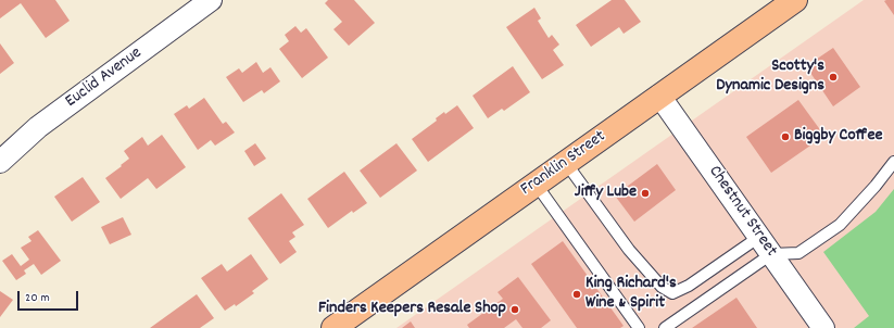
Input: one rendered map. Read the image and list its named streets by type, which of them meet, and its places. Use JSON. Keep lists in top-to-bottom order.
{
  "streets": {
    "main road": ["Franklin Street"],
    "street": ["Euclid Avenue", "Chestnut Street"]
  },
  "crossings": [
    ["Franklin Street", "Chestnut Street"]
  ],
  "places": [
    "Scotty's Dynamic Designs",
    "Biggby Coffee",
    "Jiffy Lube",
    "King Richard's Wine & Spirit",
    "Finders Keepers Resale Shop"
  ],
  "scale_bar": "20 m"
}
